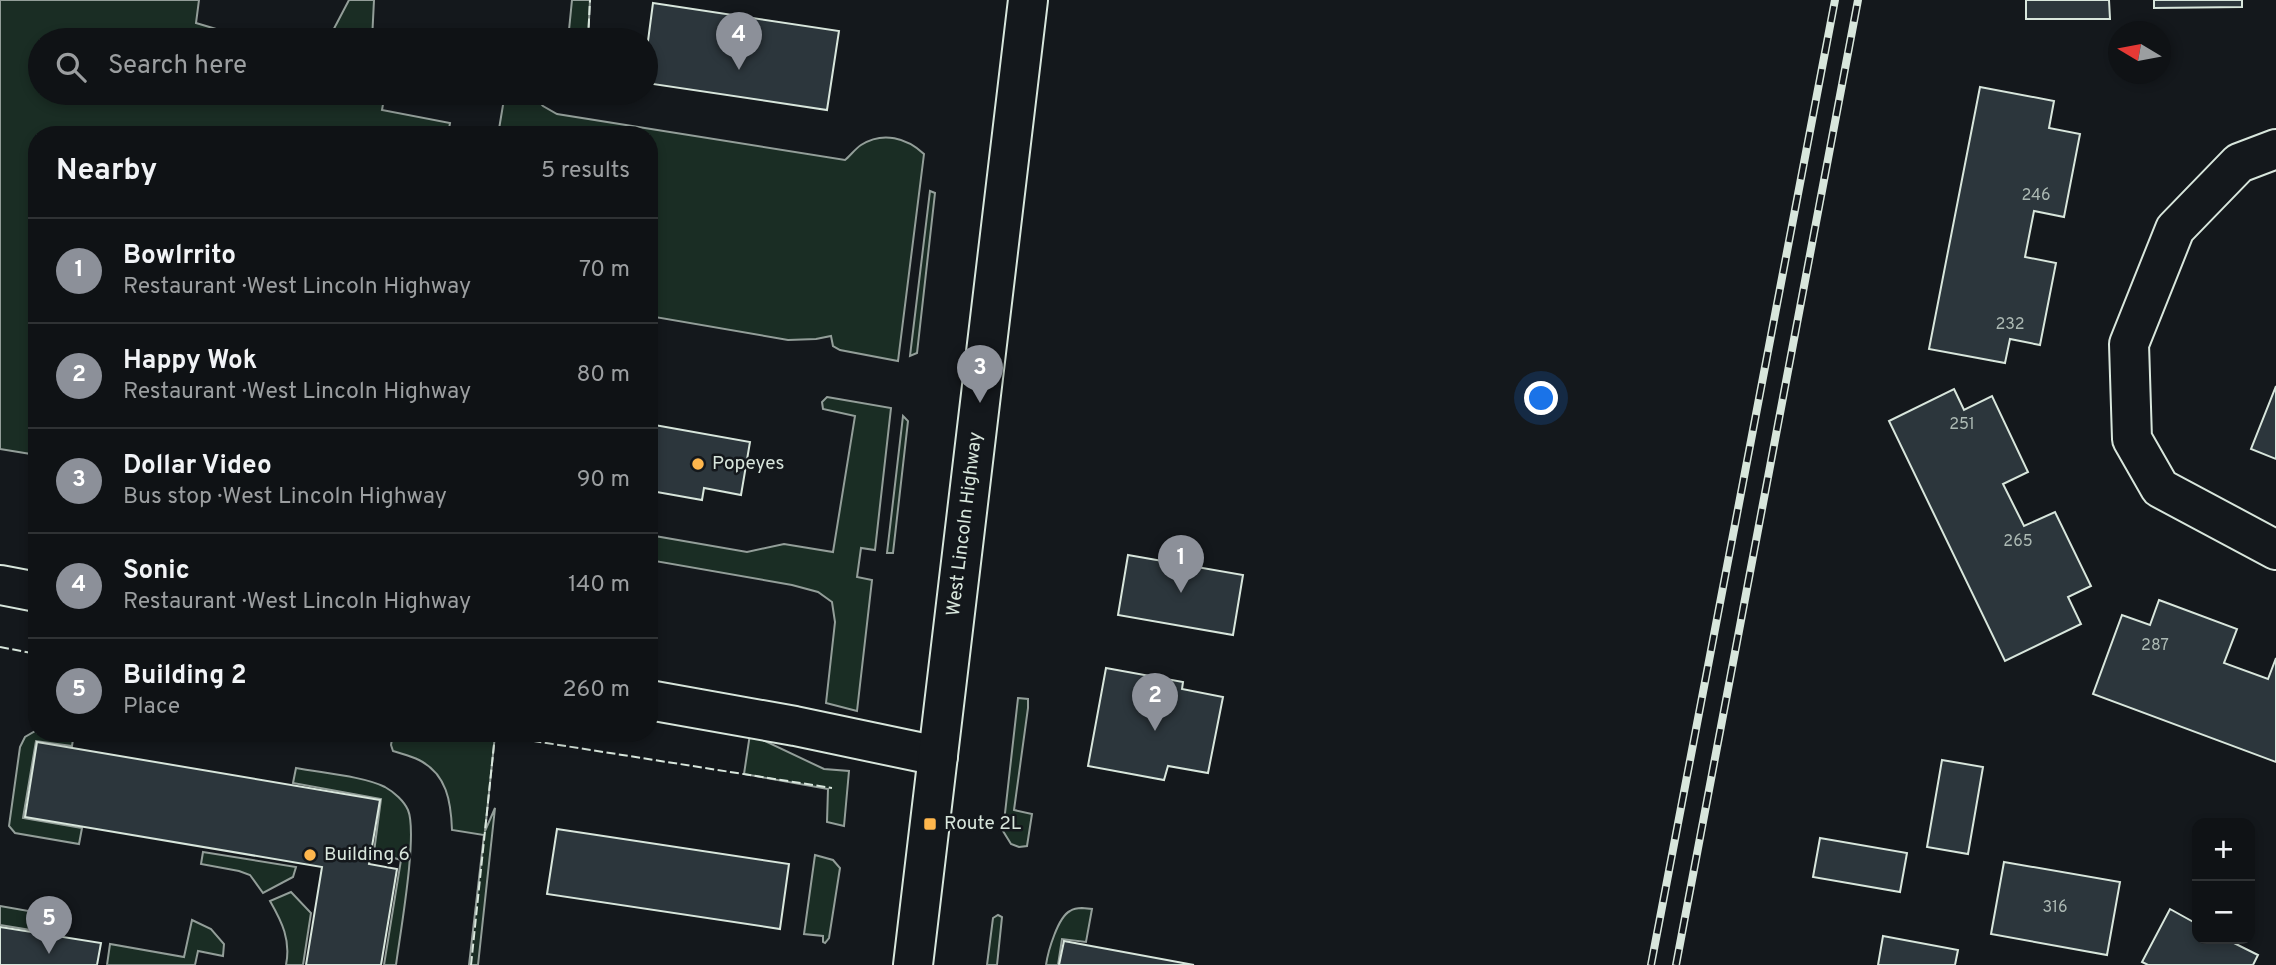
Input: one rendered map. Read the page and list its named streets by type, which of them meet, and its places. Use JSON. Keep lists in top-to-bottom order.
{
  "streets": {
    "main road": ["West Lincoln Highway"]
  },
  "places": {
    "other": ["Popeyes", "Building 6"],
    "transit": ["Route 2L"]
  },
  "house_numbers": [
    "246",
    "232",
    "251",
    "265",
    "287",
    "316"
  ],
  "north": "left",
  "page": {
    "pins": [
      "4",
      "3",
      "1",
      "2",
      "5"
    ],
    "search": "Search here",
    "heading": ["Nearby", "5 results"],
    "list": [
      {
        "mark": "1",
        "name": "Bowlrrito",
        "note": "Restaurant · West Lincoln Highway",
        "value": "70 m"
      },
      {
        "mark": "2",
        "name": "Happy Wok",
        "note": "Restaurant · West Lincoln Highway",
        "value": "80 m"
      },
      {
        "mark": "3",
        "name": "Dollar Video",
        "note": "Bus stop · West Lincoln Highway",
        "value": "90 m"
      },
      {
        "mark": "4",
        "name": "Sonic",
        "note": "Restaurant · West Lincoln Highway",
        "value": "140 m"
      },
      {
        "mark": "5",
        "name": "Building 2",
        "note": "Place",
        "value": "260 m"
      }
    ],
    "map_buttons": ["+", "−"]
  }
}
